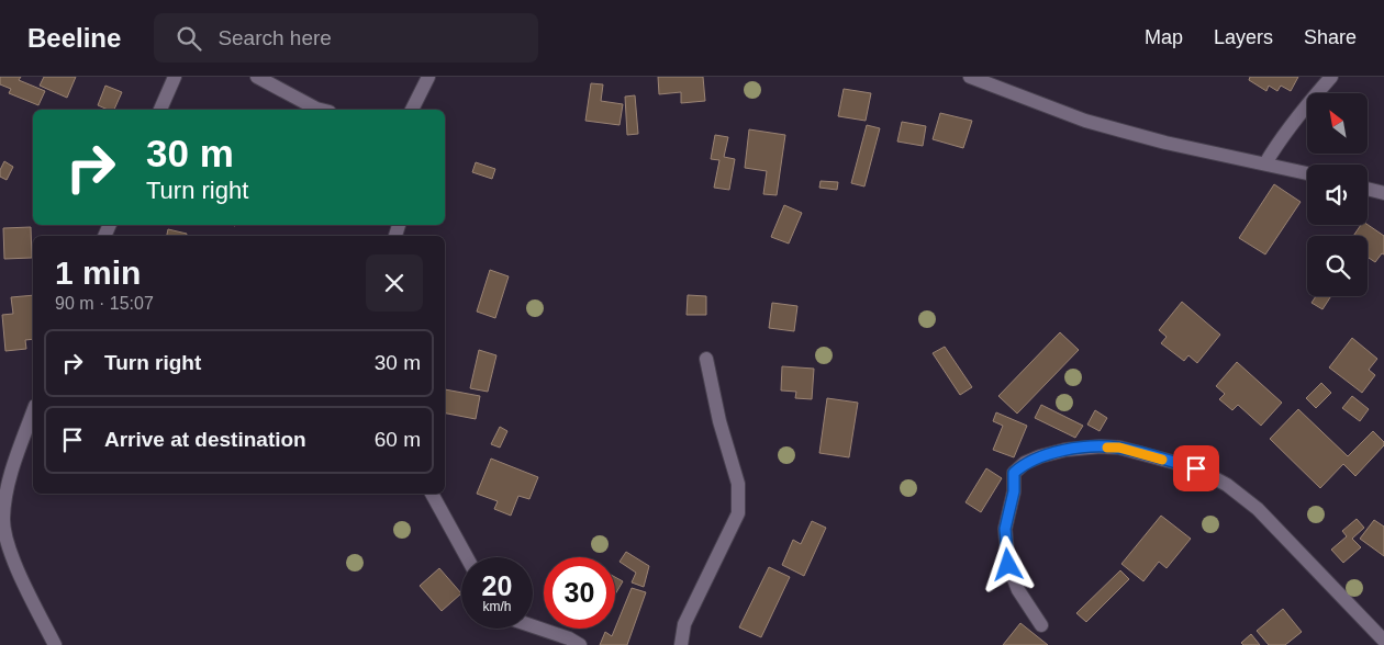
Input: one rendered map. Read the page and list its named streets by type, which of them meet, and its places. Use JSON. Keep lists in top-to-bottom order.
{
  "north": "top left",
  "page": {
    "header": "Beeline",
    "search": "Search here",
    "nav": ["Map", "Layers", "Share"],
    "turn": ["30 m", "Turn right"],
    "heading": ["1 min", "90 m · 15:07"],
    "list": [
      {
        "name": "Turn right",
        "value": "30 m"
      },
      {
        "name": "Arrive at destination",
        "value": "60 m"
      }
    ],
    "speed": "20 km/h",
    "limit": "30"
  }
}
